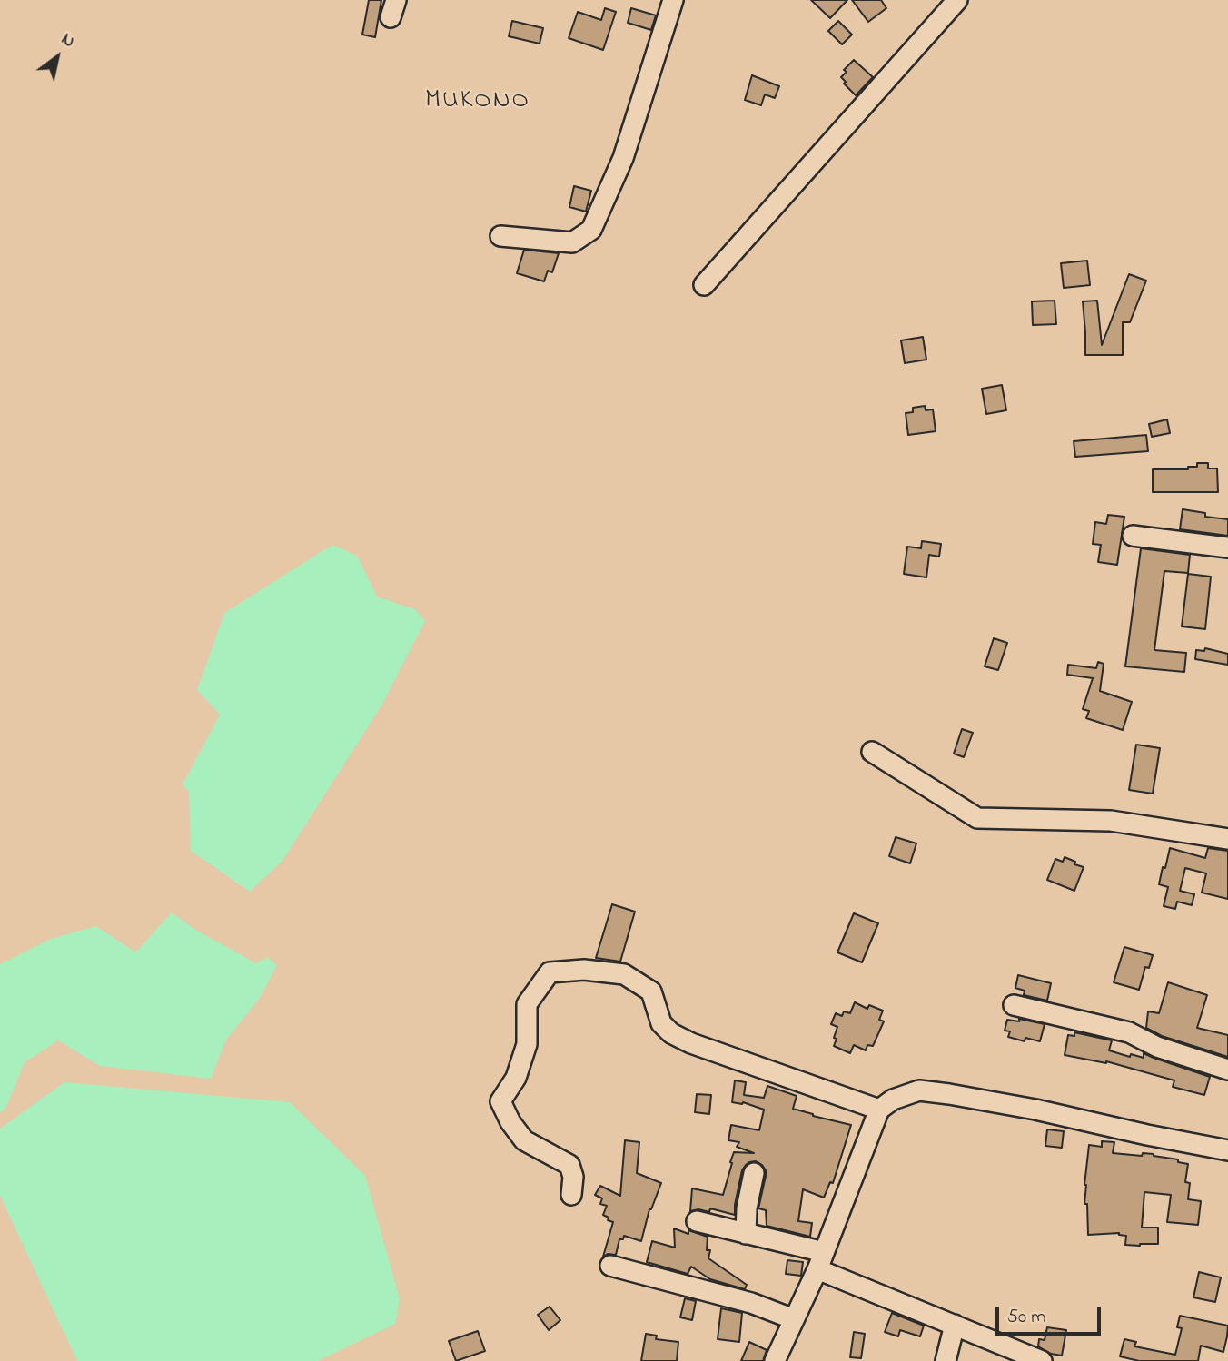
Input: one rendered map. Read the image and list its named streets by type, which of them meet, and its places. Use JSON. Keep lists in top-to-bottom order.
{
  "districts": ["MUKONO"],
  "scale_bar": "50 m",
  "north": "top right"
}
